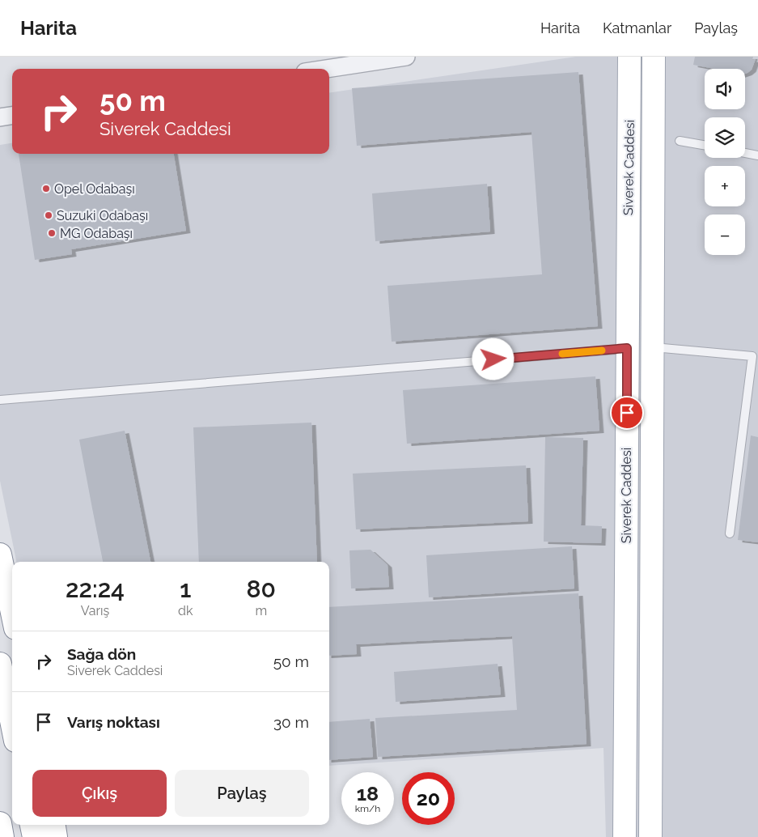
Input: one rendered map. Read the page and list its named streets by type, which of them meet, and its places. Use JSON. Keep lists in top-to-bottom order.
{
  "streets": {
    "main road": ["Siverek Caddesi"]
  },
  "places": ["Opel Odabaşı", "Suzuki Odabaşı", "MG Odabaşı"],
  "page": {
    "header": "Harita",
    "nav": ["Harita", "Katmanlar", "Paylaş"],
    "map_buttons": ["+", "−"],
    "turn": ["50 m", "Siverek Caddesi"],
    "eta": [
      "22:24",
      "Varış",
      "1",
      "dk",
      "80",
      "m"
    ],
    "list": [
      {
        "name": "Sağa dön",
        "note": "Siverek Caddesi",
        "value": "50 m"
      },
      {
        "name": "Varış noktası",
        "value": "30 m"
      }
    ],
    "buttons": ["Çıkış", "Paylaş"],
    "speed": "18 km/h",
    "limit": "20"
  }
}
